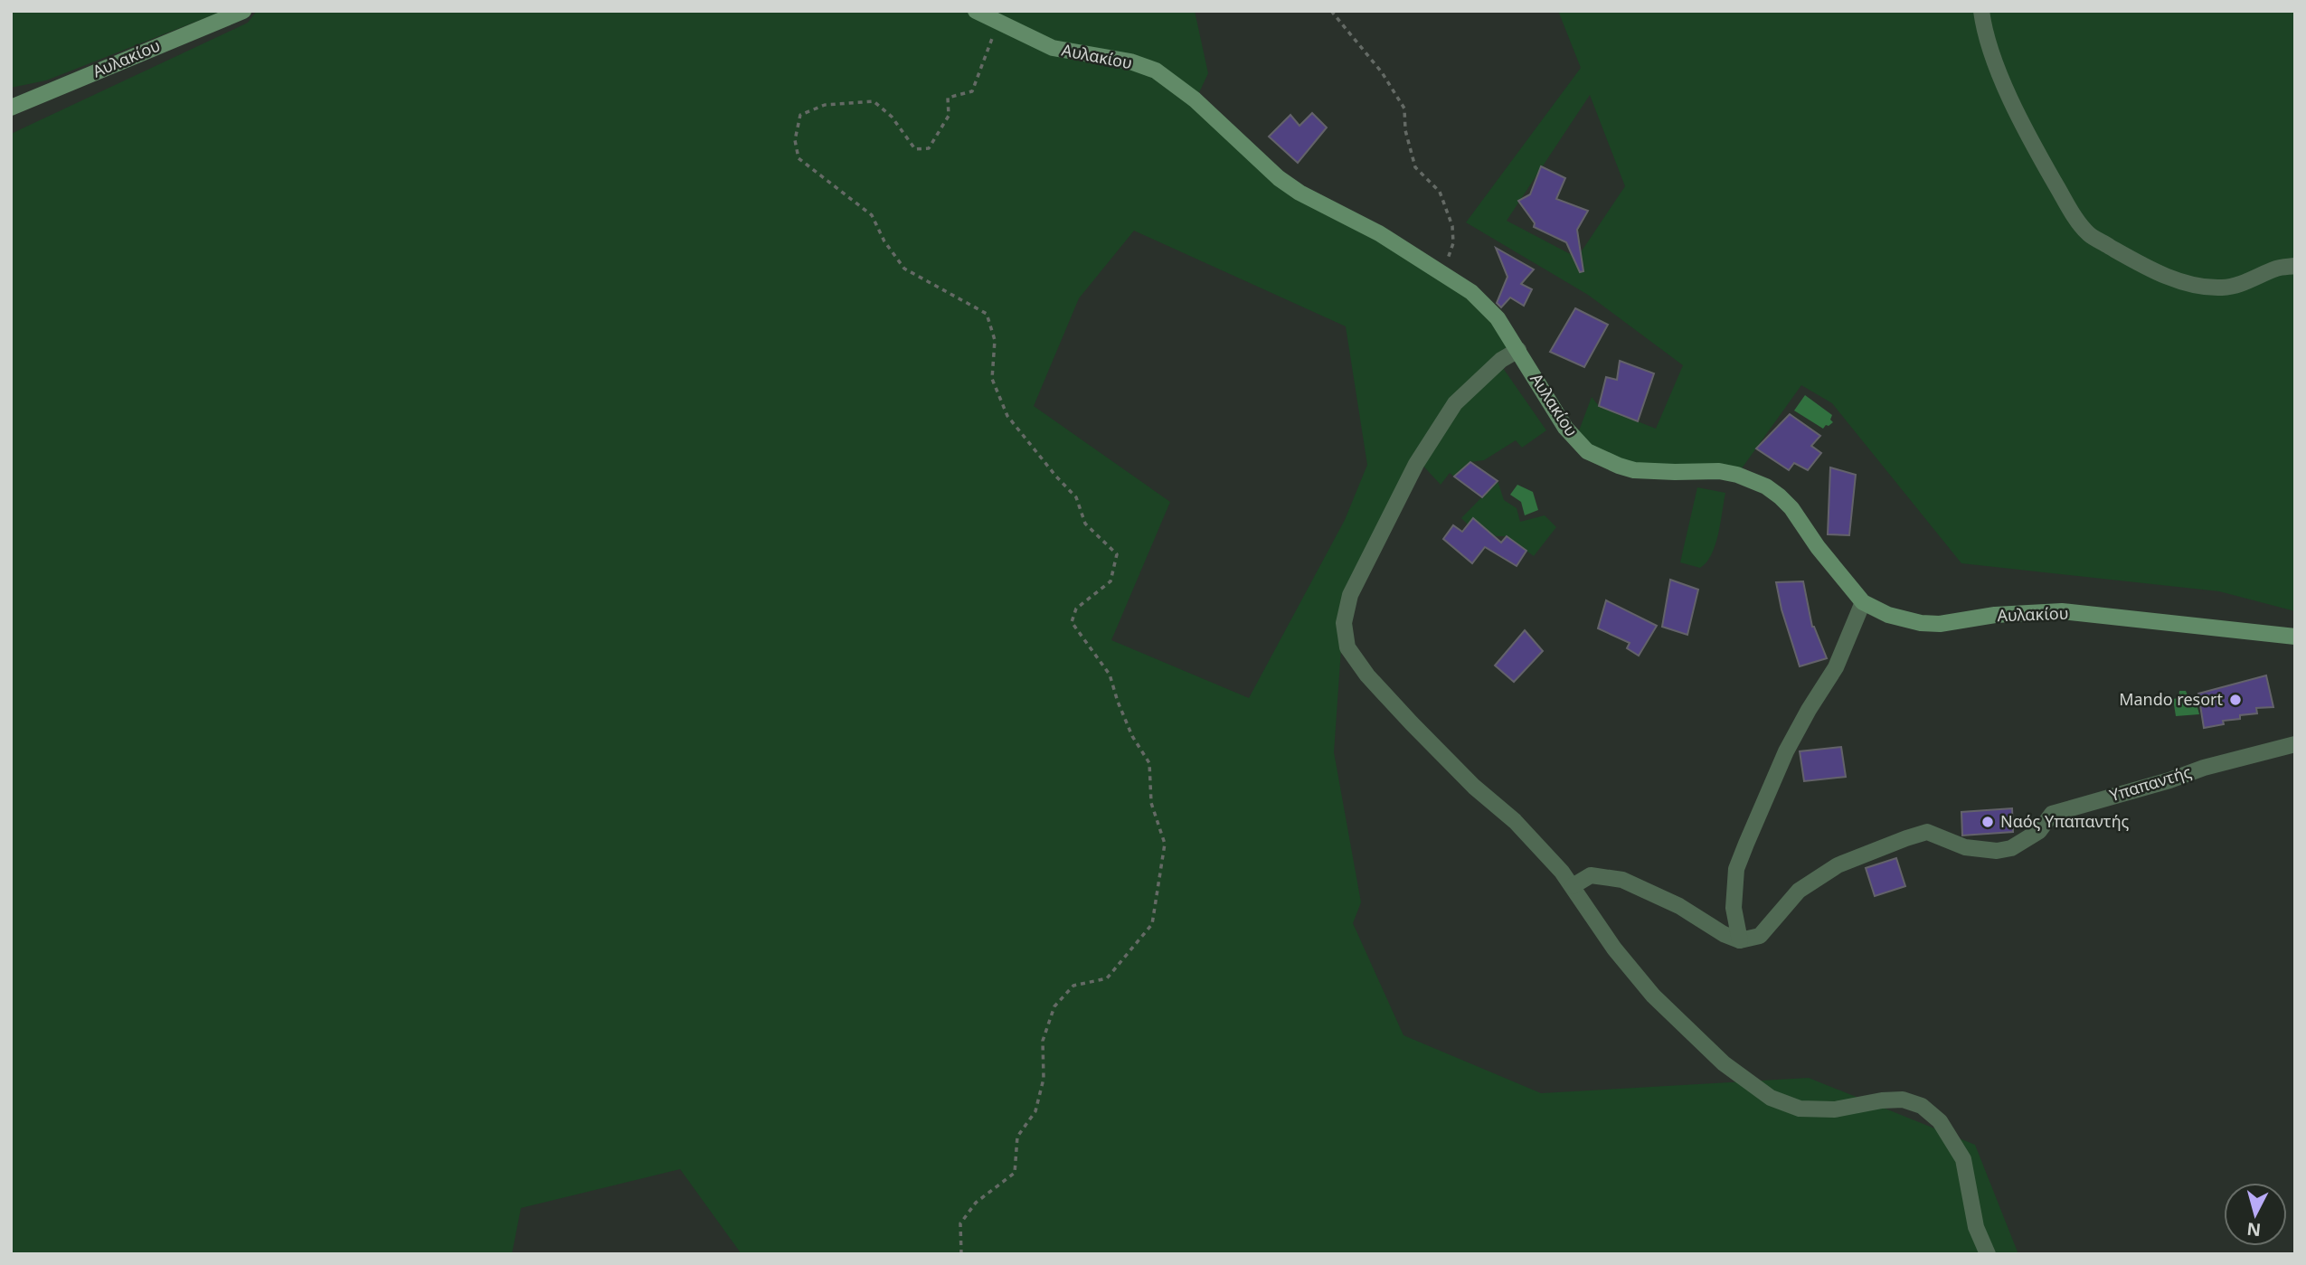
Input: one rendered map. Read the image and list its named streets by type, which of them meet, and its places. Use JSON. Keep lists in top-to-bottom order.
{
  "streets": {
    "street": ["Αυλακίου", "Υπαπαντής"]
  },
  "places": ["Mando resort", "Ναός Υπαπαντής"],
  "north": "bottom"
}
